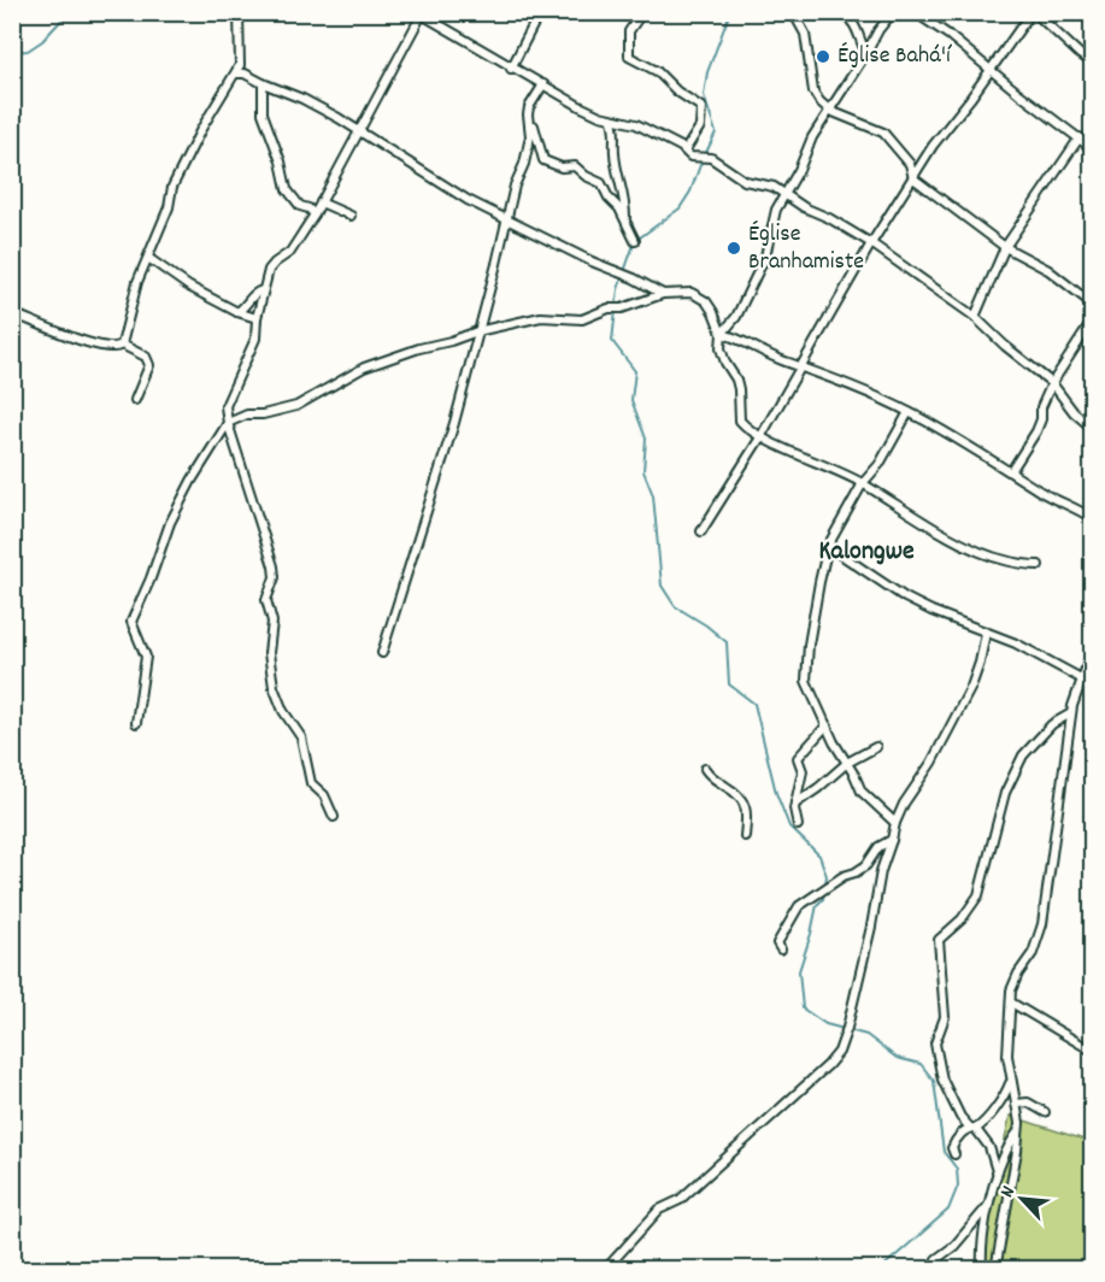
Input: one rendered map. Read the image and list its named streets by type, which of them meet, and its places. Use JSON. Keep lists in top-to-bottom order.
{
  "districts": ["Kalongwe"],
  "places": ["Église Bahá'í", "Église Branhamiste"],
  "north": "top left"
}
